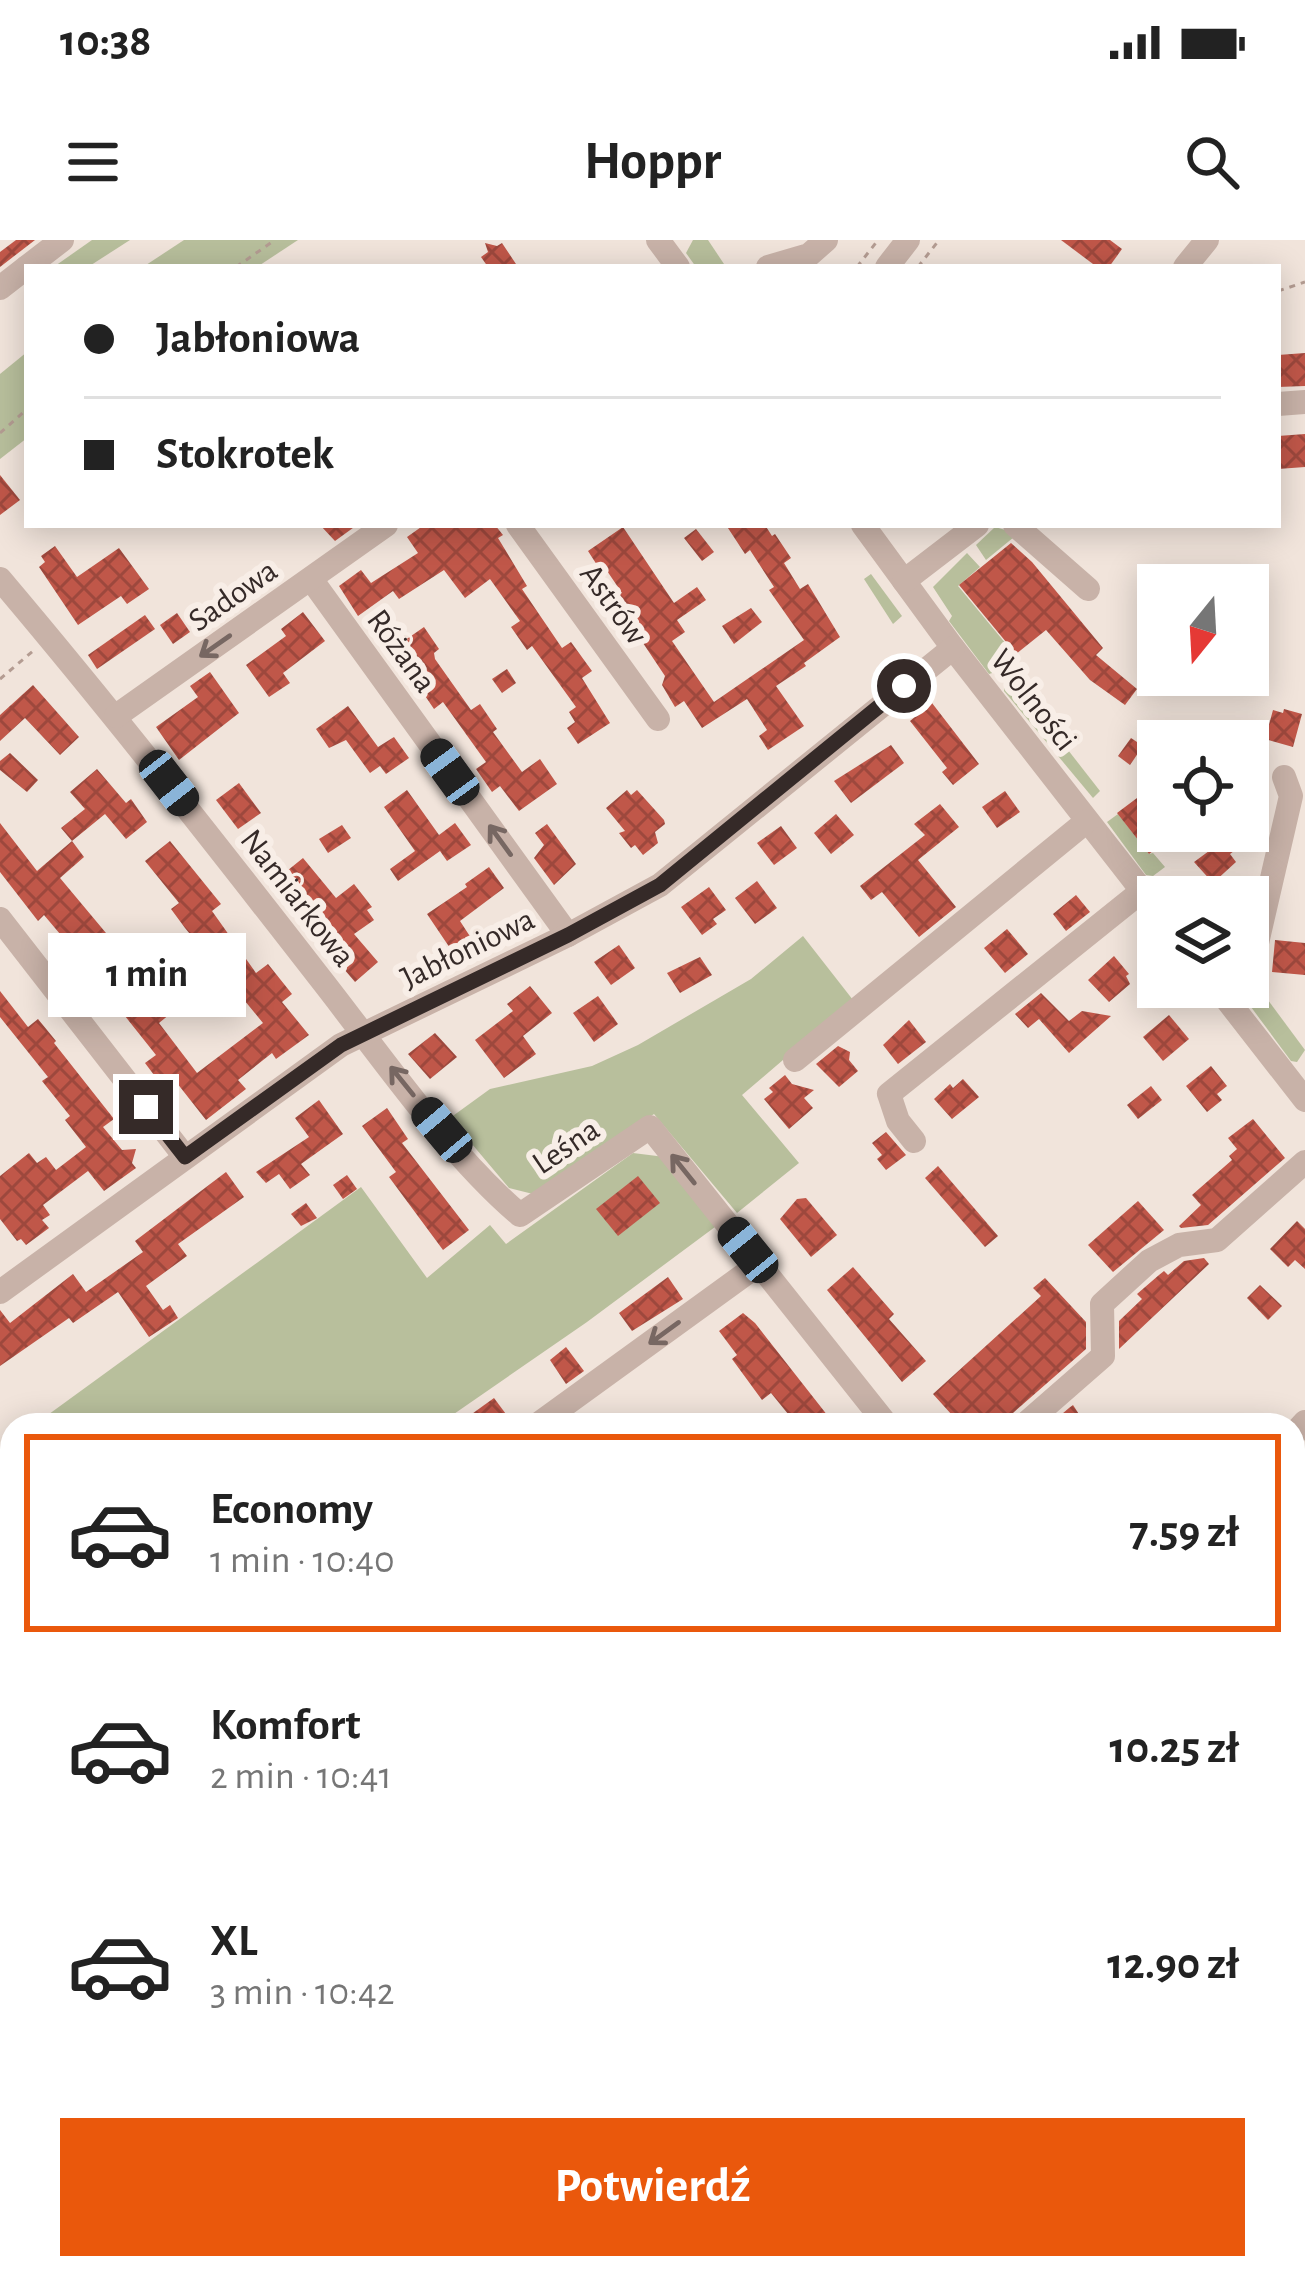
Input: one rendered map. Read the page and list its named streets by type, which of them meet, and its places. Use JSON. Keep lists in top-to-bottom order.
{
  "streets": {
    "street": [
      "Sadowa",
      "Astrów",
      "Różana",
      "Wolności",
      "Namiarkowa",
      "Jabłoniowa",
      "Leśna"
    ]
  },
  "crossings": [
    ["Sadowa", "Różana"],
    ["Sadowa", "Namiarkowa"],
    ["Różana", "Jabłoniowa"],
    ["Wolności", "Jabłoniowa"],
    ["Namiarkowa", "Jabłoniowa"],
    ["Namiarkowa", "Leśna"],
    ["Jabłoniowa", "Leśna"]
  ],
  "one_way": ["Sadowa", "Różana"],
  "north": "bottom",
  "page": {
    "status": "10:38",
    "header": "Hoppr",
    "banner": ["Jabłoniowa", "Stokrotek"],
    "bubble": "1 min",
    "list": [
      {
        "name": "Economy",
        "note": "1 min · 10:40",
        "value": "7.59 zł"
      },
      {
        "name": "Komfort",
        "note": "2 min · 10:41",
        "value": "10.25 zł"
      },
      {
        "name": "XL",
        "note": "3 min · 10:42",
        "value": "12.90 zł"
      }
    ],
    "buttons": "Potwierdź"
  }
}
